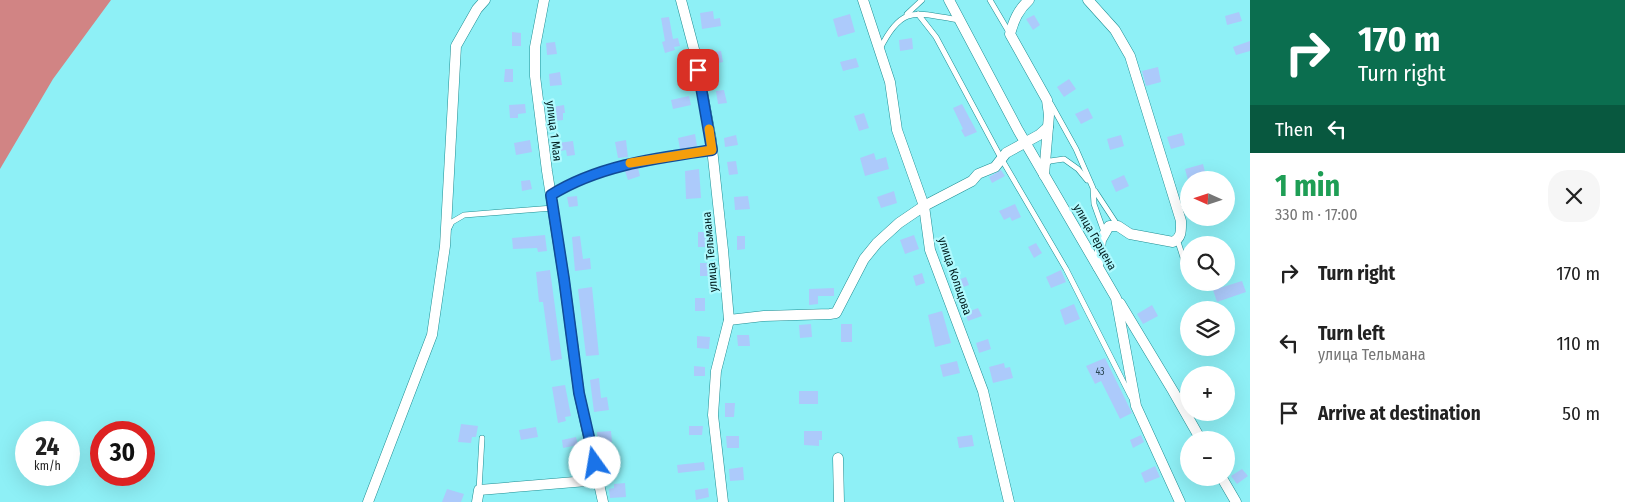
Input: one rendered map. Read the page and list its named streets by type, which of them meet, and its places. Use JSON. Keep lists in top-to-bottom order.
{
  "streets": {
    "street": [
      "улица 1 Мая",
      "улица Герцена",
      "улица Тельмана",
      "улица Кольцова"
    ]
  },
  "house_numbers": ["43"],
  "north": "left",
  "page": {
    "turn": ["170 m", "Turn right"],
    "then": "Then",
    "heading": ["1 min", "330 m · 17:00"],
    "map_buttons": ["+", "−"],
    "list": [
      {
        "name": "Turn right",
        "value": "170 m"
      },
      {
        "name": "Turn left",
        "note": "улица Тельмана",
        "value": "110 m"
      },
      {
        "name": "Arrive at destination",
        "value": "50 m"
      }
    ],
    "speed": "24 km/h",
    "limit": "30"
  }
}
